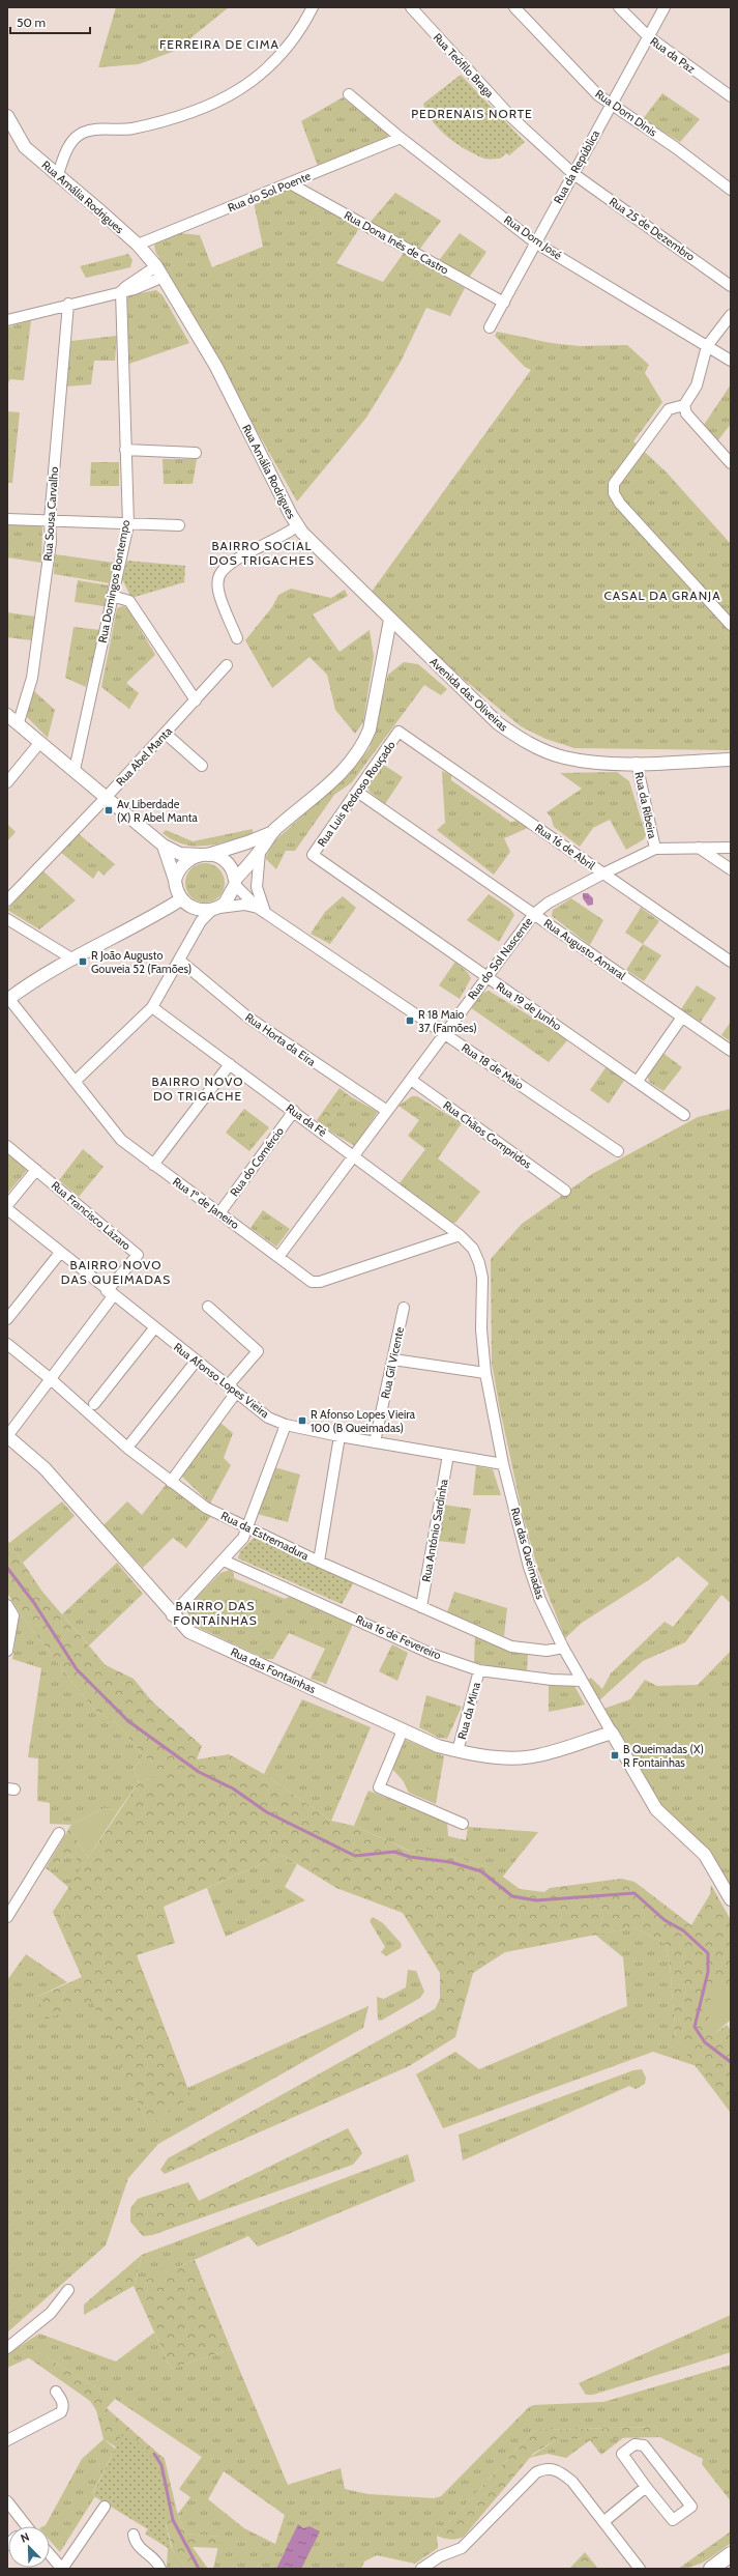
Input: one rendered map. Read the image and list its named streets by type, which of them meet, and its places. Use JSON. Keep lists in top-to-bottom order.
{
  "streets": {
    "street": [
      "Rua da Paz",
      "Rua Teófilo Braga",
      "Rua Dom Dinis",
      "Rua da República",
      "Rua do Sol Poente",
      "Rua Amália Rodrigues",
      "Rua 25 de Dezembro",
      "Rua Dom José",
      "Rua Dona Inês de Castro",
      "Rua Sousa Carvalho",
      "Rua Domingos Bontempo",
      "Avenida das Oliveiras",
      "Rua Abel Manta",
      "Rua Luis Pedroso Rouçado",
      "Rua da Ribeira",
      "Rua 16 de Abril",
      "Rua Augusto Amaral",
      "Rua do Sol Nascente",
      "Rua 19 de Junho",
      "Rua Horta da Eira",
      "Rua 18 de Maio",
      "Rua da Fé",
      "Rua Chãos Compridos",
      "Rua do Comércio",
      "Rua 1º de Janeiro",
      "Rua Francisco Lázaro",
      "Rua Gil Vicente",
      "Rua Afonso Lopes Vieira",
      "Rua António Sardinha",
      "Rua da Estremadura",
      "Rua das Queimadas",
      "Rua 16 de Fevereiro",
      "Rua das Fontaínhas",
      "Rua da Mina"
    ]
  },
  "crossings": [
    ["Rua da Paz", "Rua da República"],
    ["Rua Teófilo Braga", "Rua da República"],
    ["Rua Teófilo Braga", "Rua 25 de Dezembro"],
    ["Rua Dom Dinis", "Rua da República"],
    ["Rua da República", "Rua 25 de Dezembro"],
    ["Rua da República", "Rua Dom José"],
    ["Rua da República", "Rua Dona Inês de Castro"],
    ["Rua do Sol Poente", "Rua Amália Rodrigues"],
    ["Rua do Sol Poente", "Rua Dom José"],
    ["Rua do Sol Poente", "Rua Dona Inês de Castro"],
    ["Rua Amália Rodrigues", "Avenida das Oliveiras"],
    ["Avenida das Oliveiras", "Rua da Ribeira"],
    ["Rua Luis Pedroso Rouçado", "Rua 16 de Abril"],
    ["Rua Luis Pedroso Rouçado", "Rua Augusto Amaral"],
    ["Rua Luis Pedroso Rouçado", "Rua 19 de Junho"],
    ["Rua da Ribeira", "Rua do Sol Nascente"],
    ["Rua 16 de Abril", "Rua do Sol Nascente"],
    ["Rua Augusto Amaral", "Rua do Sol Nascente"],
    ["Rua do Sol Nascente", "Rua 19 de Junho"],
    ["Rua do Sol Nascente", "Rua Horta da Eira"],
    ["Rua do Sol Nascente", "Rua 18 de Maio"],
    ["Rua do Sol Nascente", "Rua da Fé"],
    ["Rua do Sol Nascente", "Rua Chãos Compridos"],
    ["Rua do Sol Nascente", "Rua 1º de Janeiro"],
    ["Rua da Fé", "Rua do Comércio"],
    ["Rua da Fé", "Rua 1º de Janeiro"],
    ["Rua da Fé", "Rua das Queimadas"],
    ["Rua do Comércio", "Rua 1º de Janeiro"],
    ["Rua 1º de Janeiro", "Rua das Queimadas"],
    ["Rua Francisco Lázaro", "Rua Afonso Lopes Vieira"],
    ["Rua Francisco Lázaro", "Rua da Estremadura"],
    ["Rua Francisco Lázaro", "Rua das Fontaínhas"],
    ["Rua Gil Vicente", "Rua Afonso Lopes Vieira"],
    ["Rua Afonso Lopes Vieira", "Rua António Sardinha"],
    ["Rua Afonso Lopes Vieira", "Rua das Queimadas"],
    ["Rua António Sardinha", "Rua da Estremadura"],
    ["Rua da Estremadura", "Rua das Queimadas"],
    ["Rua das Queimadas", "Rua 16 de Fevereiro"],
    ["Rua das Queimadas", "Rua das Fontaínhas"],
    ["Rua 16 de Fevereiro", "Rua da Mina"],
    ["Rua das Fontaínhas", "Rua da Mina"]
  ],
  "districts": [
    "FERREIRA DE CIMA",
    "PEDRENAIS NORTE",
    "BAIRRO SOCIAL DOS TRIGACHES",
    "CASAL DA GRANJA",
    "BAIRRO NOVO DO TRIGACHE",
    "BAIRRO NOVO DAS QUEIMADAS",
    "BAIRRO DAS FONTAÍNHAS"
  ],
  "places": {
    "transit": [
      "Av Liberdade (X) R Abel Manta",
      "R João Augusto Gouveia 52 (Famões)",
      "R 18 Maio 37 (Famões)",
      "R Afonso Lopes Vieira 100 (B Queimadas)",
      "B Queimadas (X) R Fontainhas"
    ]
  },
  "scale_bar": "50 m",
  "north": "top left"
}
